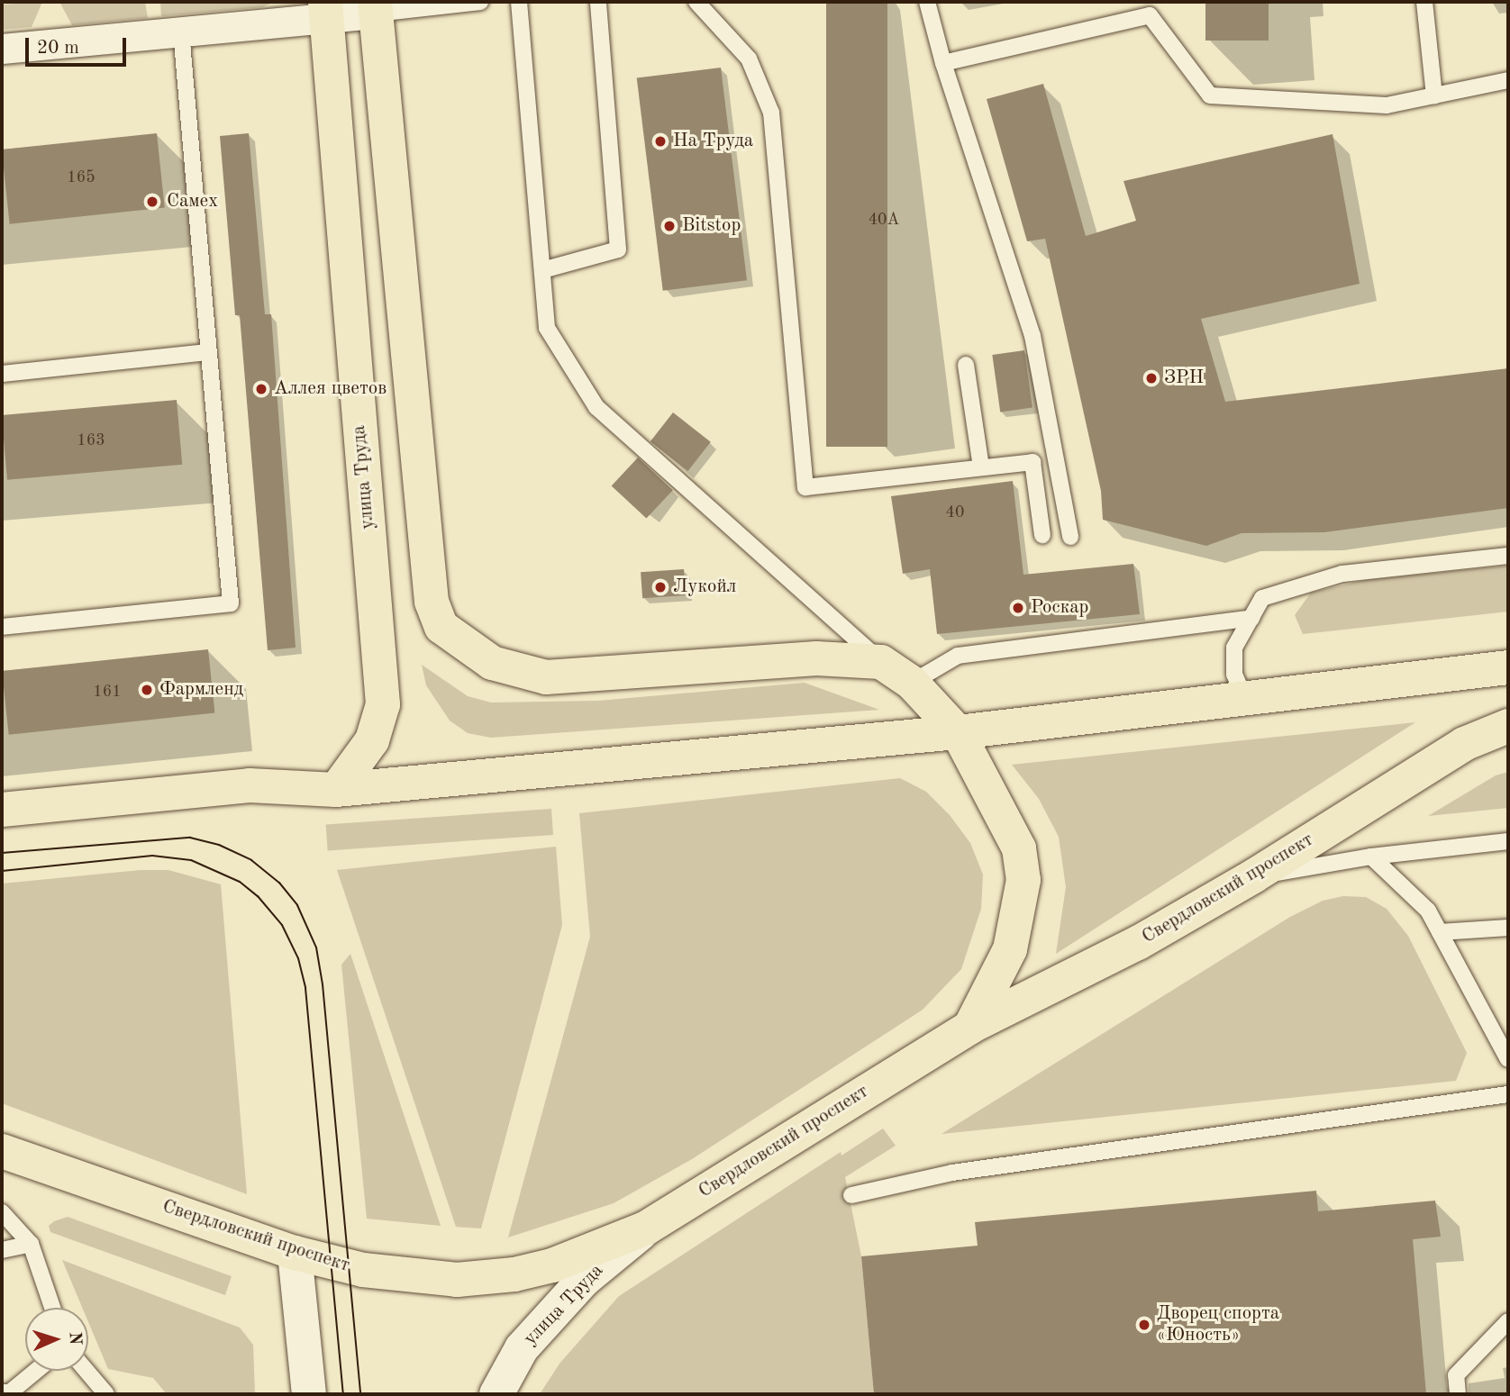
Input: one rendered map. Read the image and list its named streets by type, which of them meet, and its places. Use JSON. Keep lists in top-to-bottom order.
{
  "streets": {
    "main road": ["улица Труда", "Свердловский проспект"]
  },
  "crossings": [
    ["улица Труда", "Свердловский проспект"]
  ],
  "places": [
    "На Труда",
    "Самех",
    "Bitstop",
    "ЗРН",
    "Аллея цветов",
    "Лукойл",
    "Роскар",
    "Фармленд",
    "Дворец спорта «Юность»"
  ],
  "house_numbers": [
    "165",
    "40А",
    "163",
    "40",
    "161"
  ],
  "scale_bar": "20 m",
  "north": "right"
}
